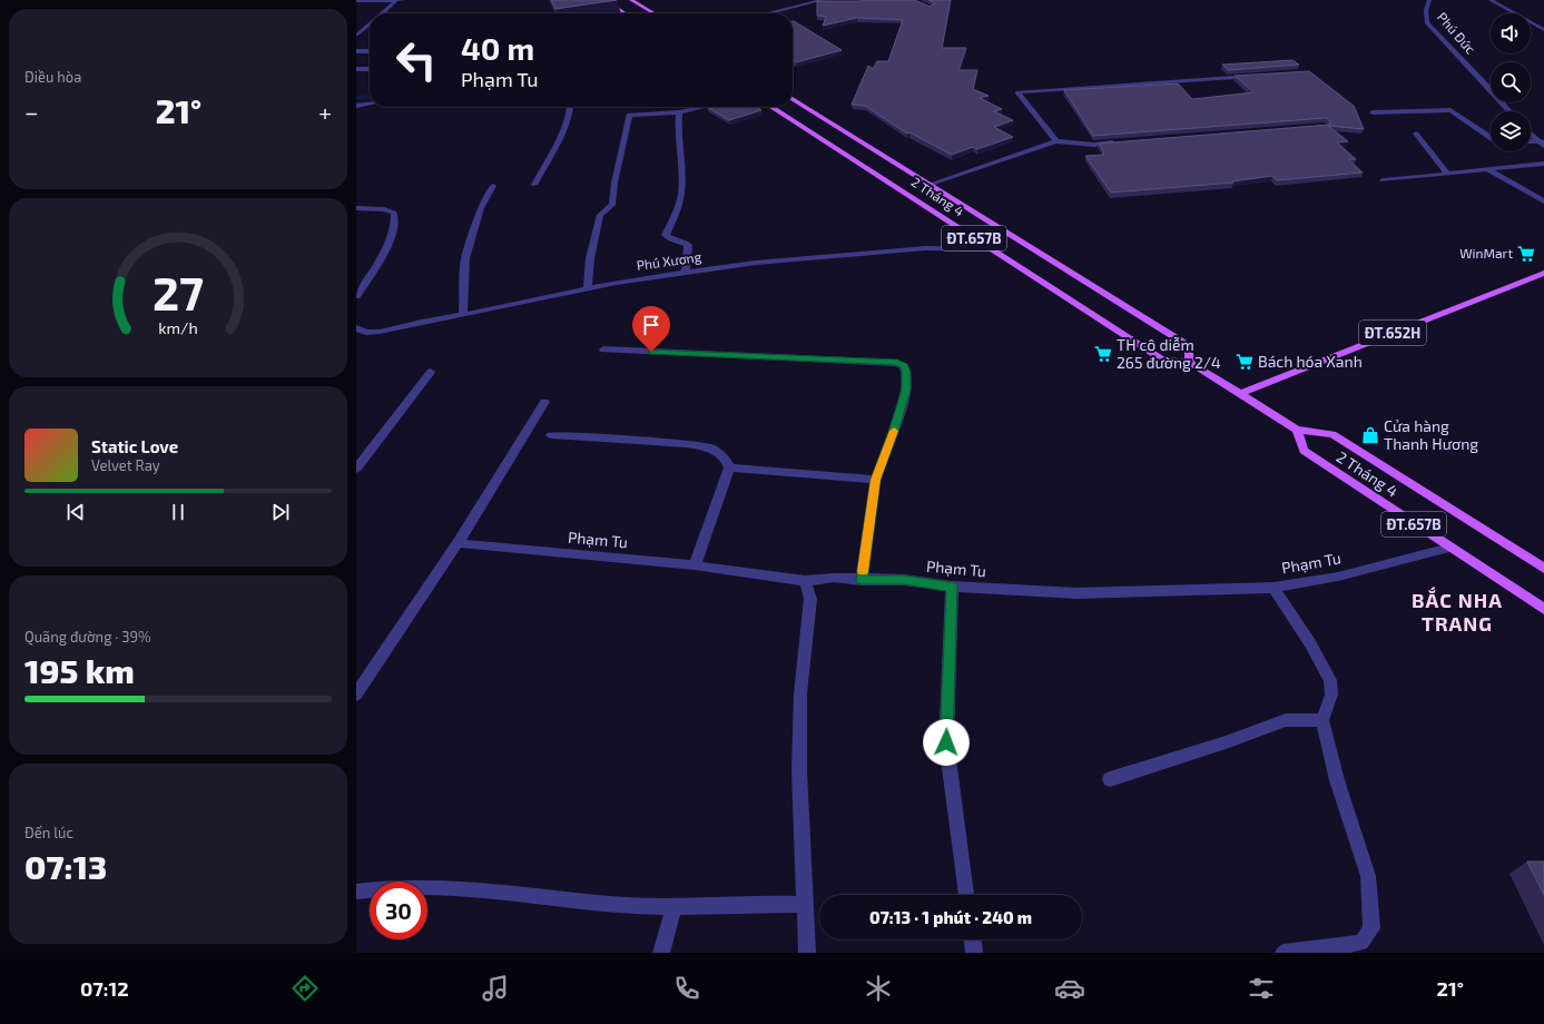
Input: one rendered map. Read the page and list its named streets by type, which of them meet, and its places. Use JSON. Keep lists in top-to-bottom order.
{
  "streets": {
    "main road": ["2 Tháng 4", "ĐT.657B", "ĐT.652H"],
    "street": ["Phú Đức", "Phú Xương", "Phạm Tu"]
  },
  "crossings": [
    ["2 Tháng 4", "Phú Xương"],
    ["2 Tháng 4", "ĐT.652H"],
    ["2 Tháng 4", "Phạm Tu"]
  ],
  "districts": ["BẮC NHA TRANG"],
  "places": {
    "supermarket": ["WinMart", "TH cô diễm 265 đường 2/4", "Bách hóa Xanh"],
    "shop": ["Cửa hàng Thanh Hương"]
  },
  "page": {
    "tile": [
      "Điều hòa",
      ["Quãng đường · 39%", "195 km"],
      ["Đến lúc", "07:13"]
    ],
    "turn": ["40 m", "Phạm Tu"],
    "heat": ["−", "21°", "+"],
    "song": ["Static Love", "Velvet Ray"],
    "limit": "30",
    "trip": "07:13 · 1 phút · 240 m",
    "tabs": ["07:12", "21°"],
    "gauge": ["27", "km/h"]
  }
}
